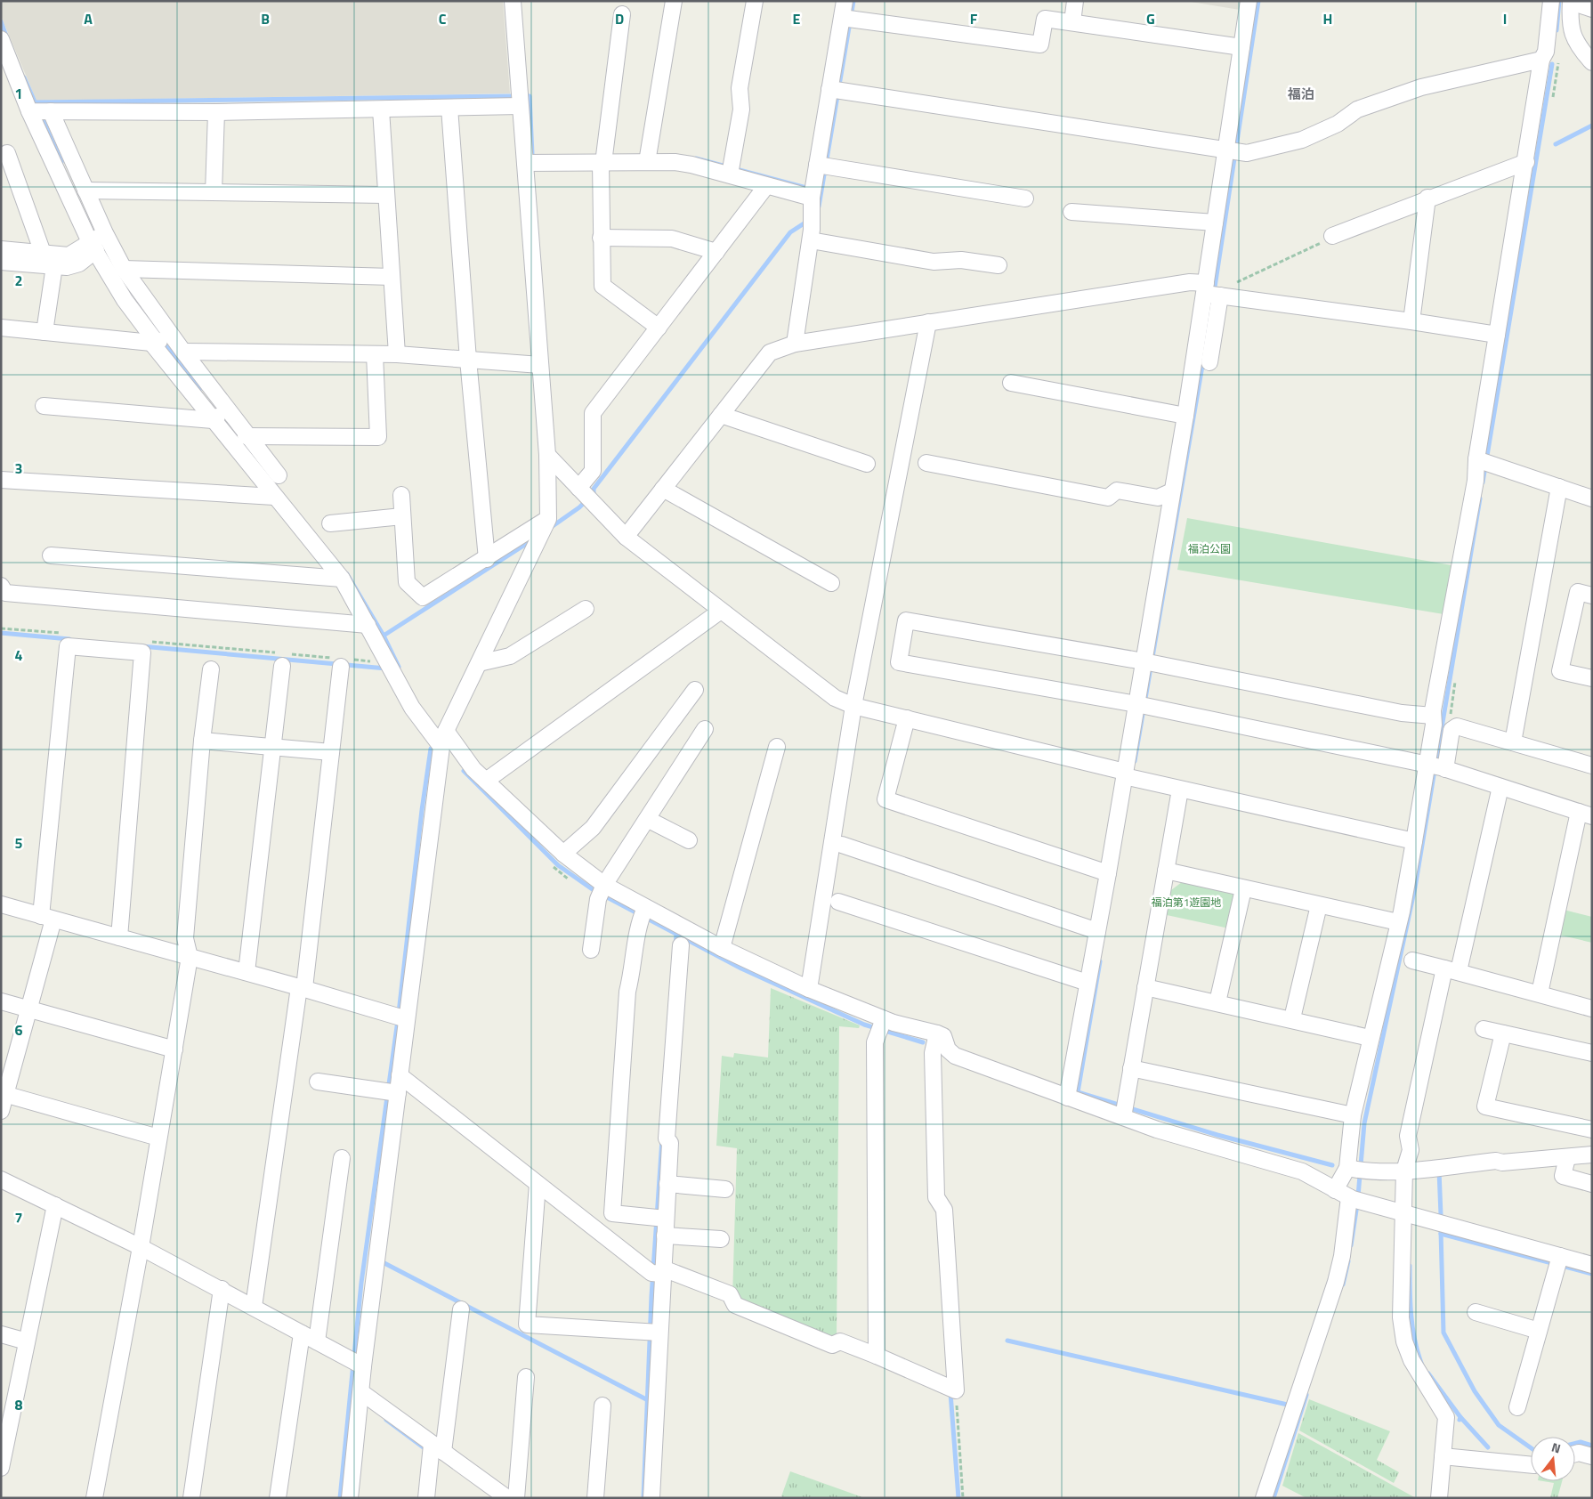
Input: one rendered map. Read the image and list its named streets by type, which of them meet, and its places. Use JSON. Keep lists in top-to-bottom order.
{
  "districts": ["福泊"],
  "parks": ["福泊公園", "福泊第1遊園地"],
  "north": "top",
  "grid": {
    "columns": [
      "A",
      "B",
      "C",
      "D",
      "E",
      "F",
      "G",
      "H",
      "I"
    ],
    "rows": [
      "1",
      "2",
      "3",
      "4",
      "5",
      "6",
      "7",
      "8"
    ]
  }
}
